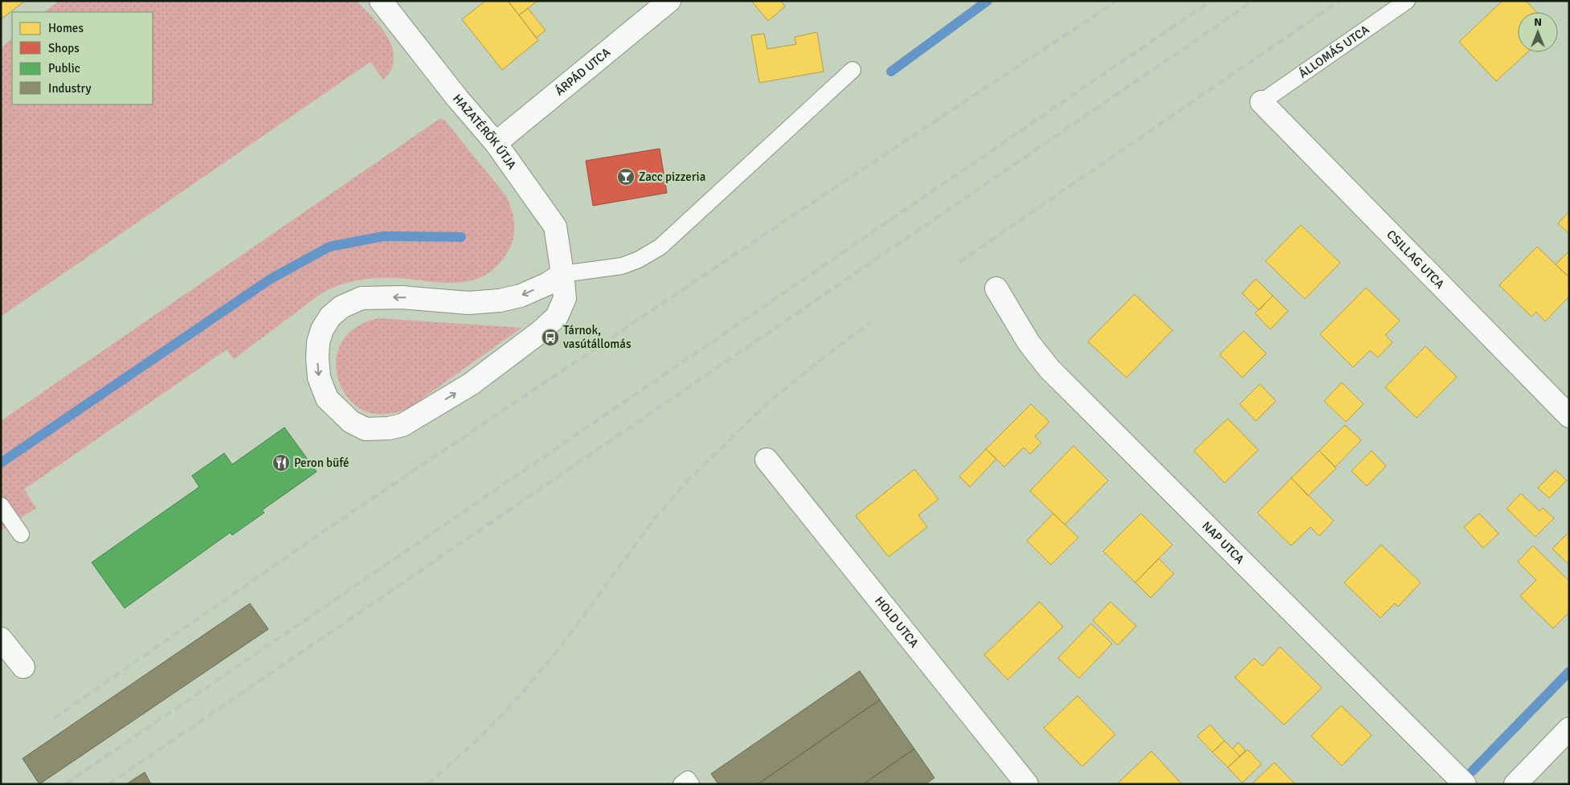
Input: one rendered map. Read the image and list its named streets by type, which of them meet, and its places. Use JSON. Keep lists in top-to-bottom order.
{
  "streets": {
    "street": [
      "ÁRPÁD UTCA",
      "HAZATÉRŐK ÚTJA",
      "CSILLAG UTCA",
      "NAP UTCA",
      "HOLD UTCA"
    ],
    "lane": ["ÁLLOMÁS UTCA"]
  },
  "crossings": [
    ["ÁLLOMÁS UTCA", "CSILLAG UTCA"],
    ["ÁRPÁD UTCA", "HAZATÉRŐK ÚTJA"]
  ],
  "places": {
    "bar": ["Zacc pizzeria"],
    "bus stop": ["Tárnok, vasútállomás"],
    "restaurant": ["Peron büfé"]
  },
  "legend": [
    "Homes",
    "Shops",
    "Public",
    "Industry"
  ],
  "north": "top"
}
